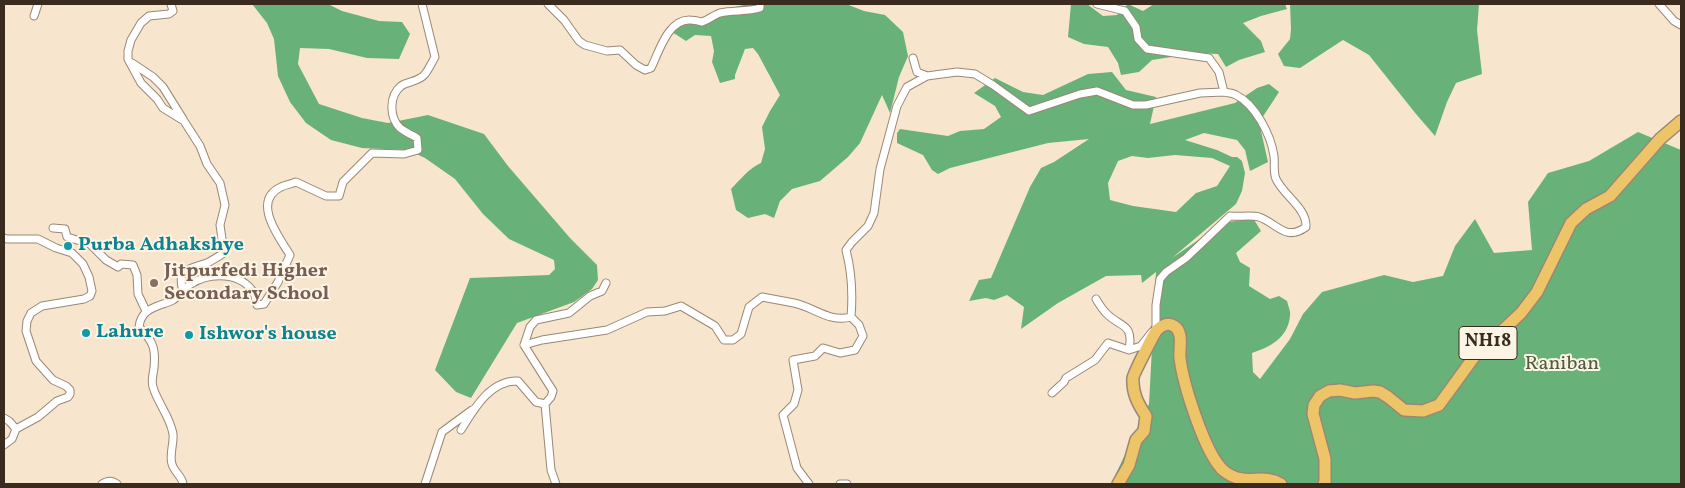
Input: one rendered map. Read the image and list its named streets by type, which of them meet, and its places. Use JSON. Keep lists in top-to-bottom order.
{
  "streets": {
    "main road": ["NH18"]
  },
  "parks": ["Raniban"],
  "places": [
    "Purba Adhakshye",
    "Jitpurfedi Higher Secondary School",
    "Lahure",
    "Ishwor's house"
  ]
}
